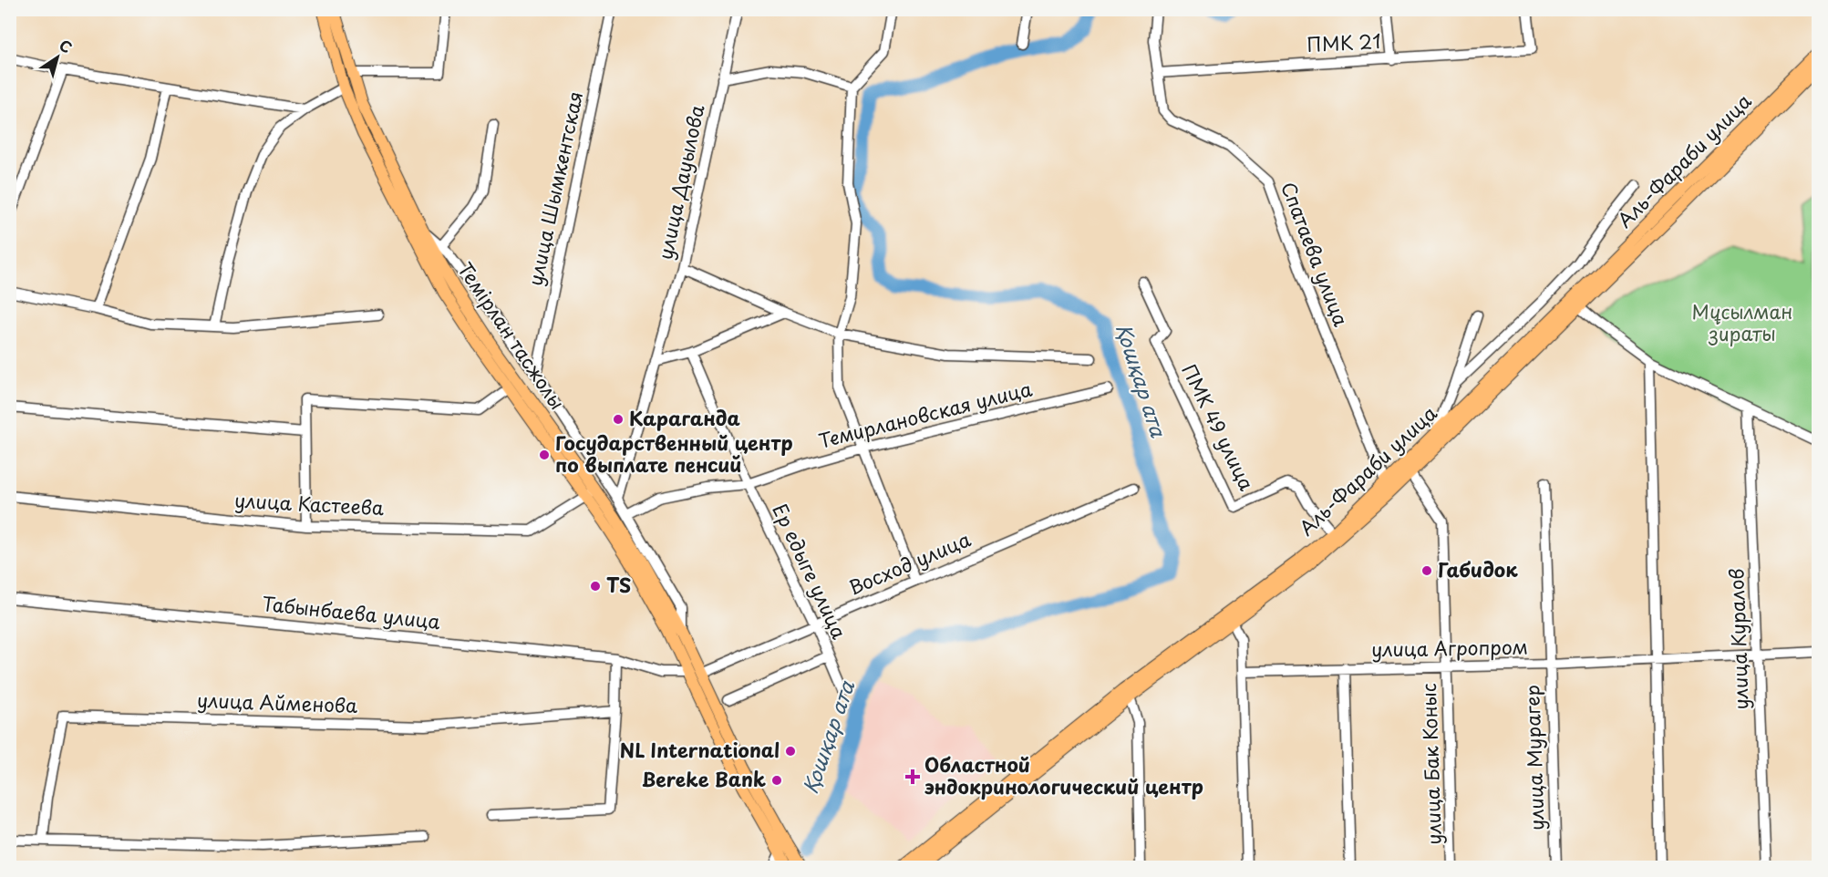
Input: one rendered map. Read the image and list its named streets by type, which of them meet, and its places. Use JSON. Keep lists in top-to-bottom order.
{
  "streets": {
    "main road": ["Аль-Фараби улица", "Темірлан тасжолы"],
    "street": [
      "ПМК 21",
      "улица Дауылова",
      "улица Шымкентская",
      "Спатаева улица",
      "Темирлановская улица",
      "ПМК 49 улица",
      "улица Кастеева",
      "Восход улица",
      "Ер едыге улица",
      "Табынбаева улица",
      "улица Куралов",
      "улица Агропром",
      "улица Айменова",
      "улица Мурагер",
      "улица Бак Коныс"
    ]
  },
  "crossings": [
    ["ПМК 21", "Спатаева улица"],
    ["Аль-Фараби улица", "Спатаева улица"],
    ["Аль-Фараби улица", "ПМК 49 улица"],
    ["Аль-Фараби улица", "улица Бак Коныс"],
    ["Темірлан тасжолы", "улица Кастеева"],
    ["Темірлан тасжолы", "Восход улица"],
    ["Темірлан тасжолы", "Табынбаева улица"],
    ["Темирлановская улица", "Ер едыге улица"],
    ["Восход улица", "Ер едыге улица"],
    ["улица Куралов", "улица Агропром"],
    ["улица Агропром", "улица Мурагер"],
    ["улица Агропром", "улица Бак Коныс"]
  ],
  "water": ["Қошқар ата"],
  "parks": ["Мұсылман зираты"],
  "places": {
    "other": [
      "Караганда",
      "Государственный центр по выплате пенсий",
      "Габидок",
      "TS",
      "NL International",
      "Bereke Bank"
    ],
    "health": ["Областной эндокринологический центр"]
  },
  "north": "top right"
}
